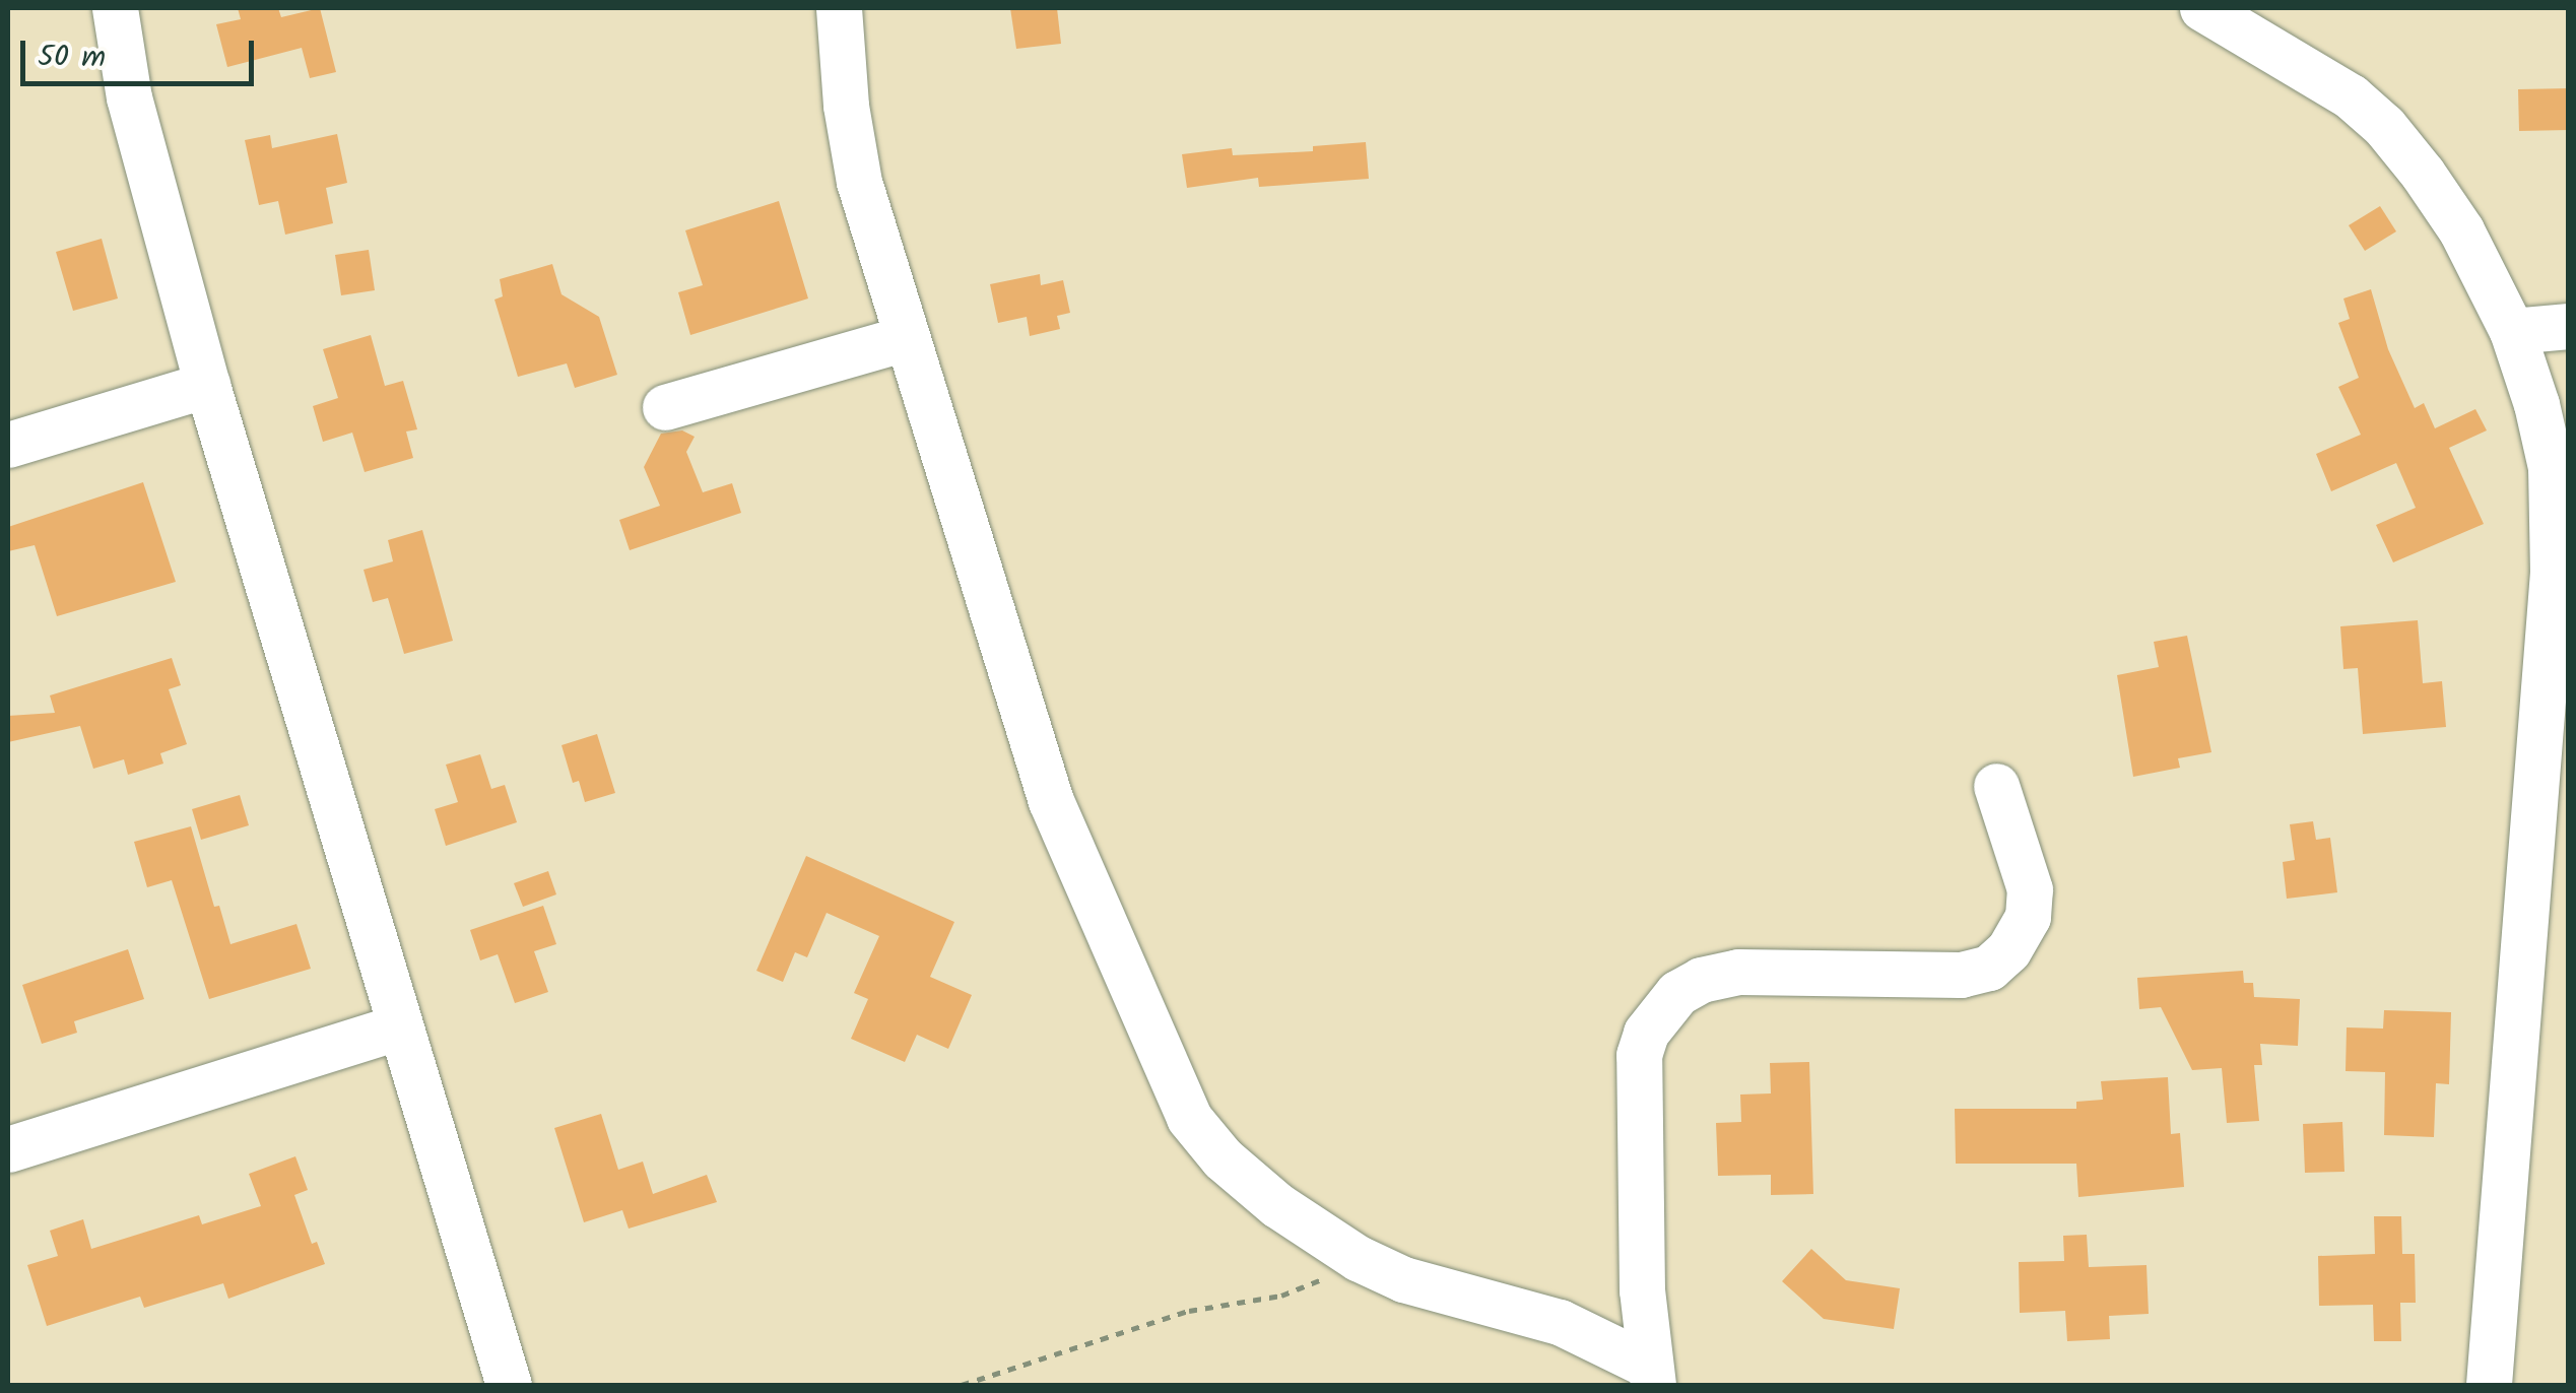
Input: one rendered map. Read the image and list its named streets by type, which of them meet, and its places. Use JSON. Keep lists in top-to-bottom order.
{
  "scale_bar": "50 m"
}
